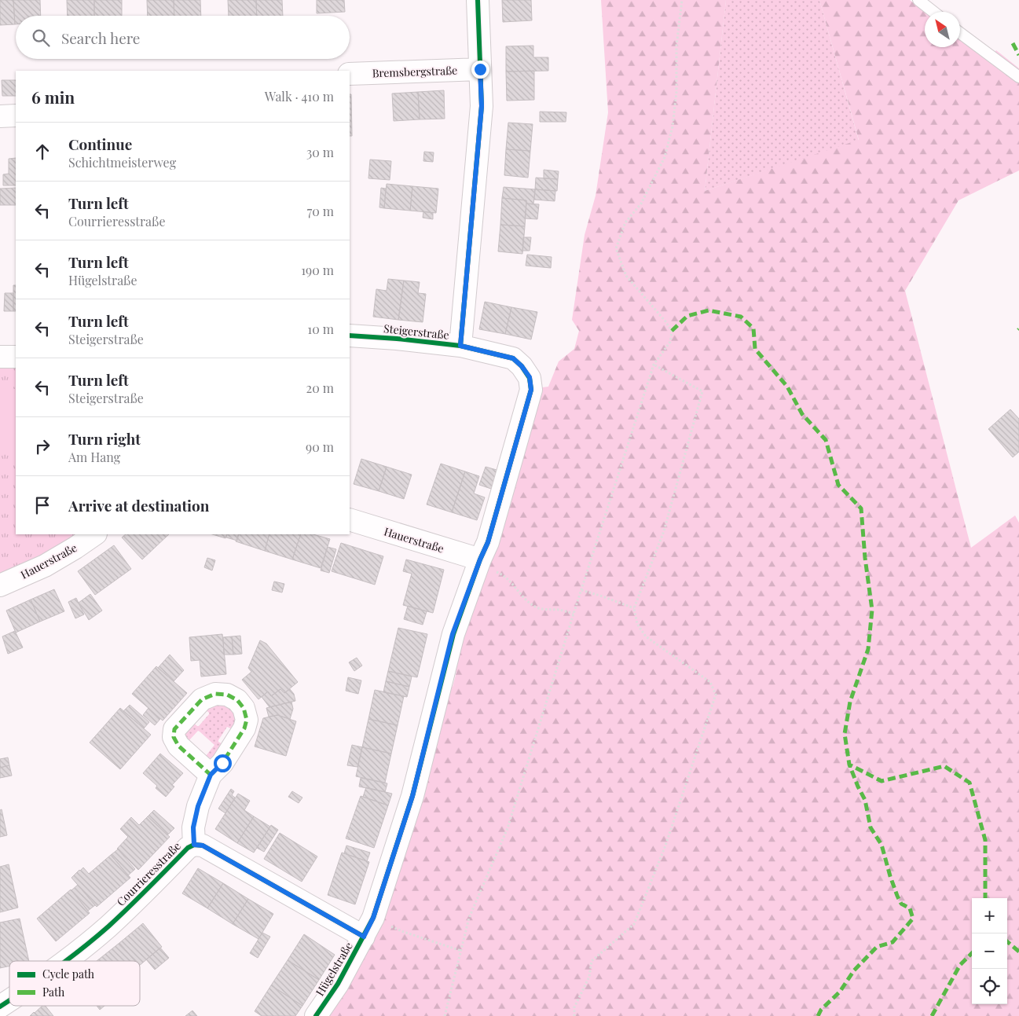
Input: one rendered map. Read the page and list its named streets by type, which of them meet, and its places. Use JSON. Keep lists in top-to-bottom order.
{
  "streets": {
    "street": [
      "Bremsbergstraße",
      "Steigerstraße",
      "Hauerstraße",
      "Courrieresstraße",
      "Hügelstraße"
    ]
  },
  "crossings": [
    ["Steigerstraße", "Hügelstraße"],
    ["Hauerstraße", "Hügelstraße"],
    ["Courrieresstraße", "Hügelstraße"]
  ],
  "legend": ["Cycle path", "Path"],
  "north": "top left",
  "page": {
    "search": "Search here",
    "heading": ["6 min", "Walk · 410 m"],
    "list": [
      ["Continue", "Schichtmeisterweg", "30 m"],
      ["Turn left", "Courrieresstraße", "70 m"],
      ["Turn left", "Hügelstraße", "190 m"],
      ["Turn left", "Steigerstraße", "10 m"],
      ["Turn left", "Steigerstraße", "20 m"],
      ["Turn right", "Am Hang", "90 m"],
      "Arrive at destination"
    ],
    "map_buttons": ["+", "−"]
  }
}
